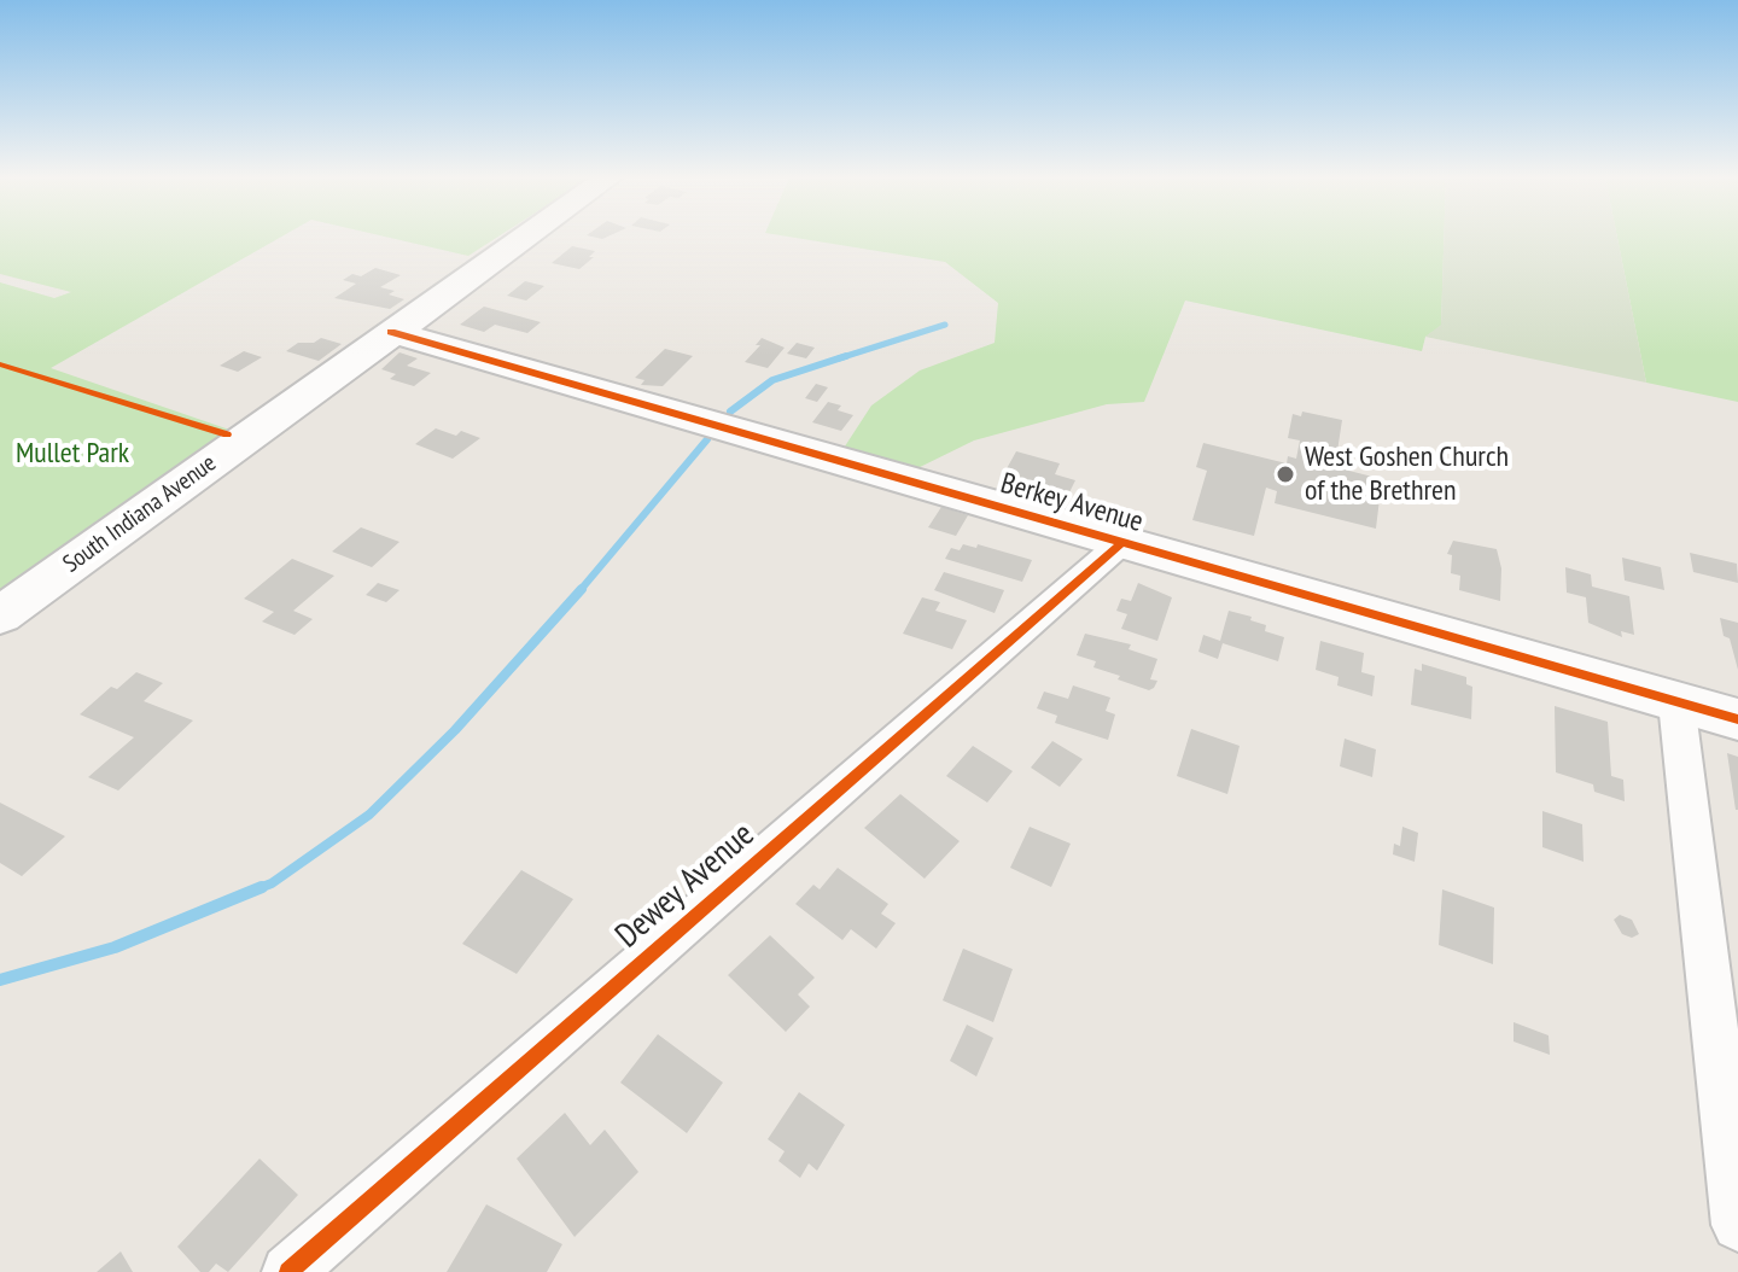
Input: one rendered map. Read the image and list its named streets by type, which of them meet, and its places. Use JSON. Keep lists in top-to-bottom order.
{
  "streets": {
    "street": ["Berkey Avenue", "South Indiana Avenue", "Dewey Avenue"]
  },
  "crossings": [
    ["Berkey Avenue", "South Indiana Avenue"],
    ["Berkey Avenue", "Dewey Avenue"]
  ],
  "parks": ["Mullet Park"],
  "places": ["West Goshen Church of the Brethren"]
}
